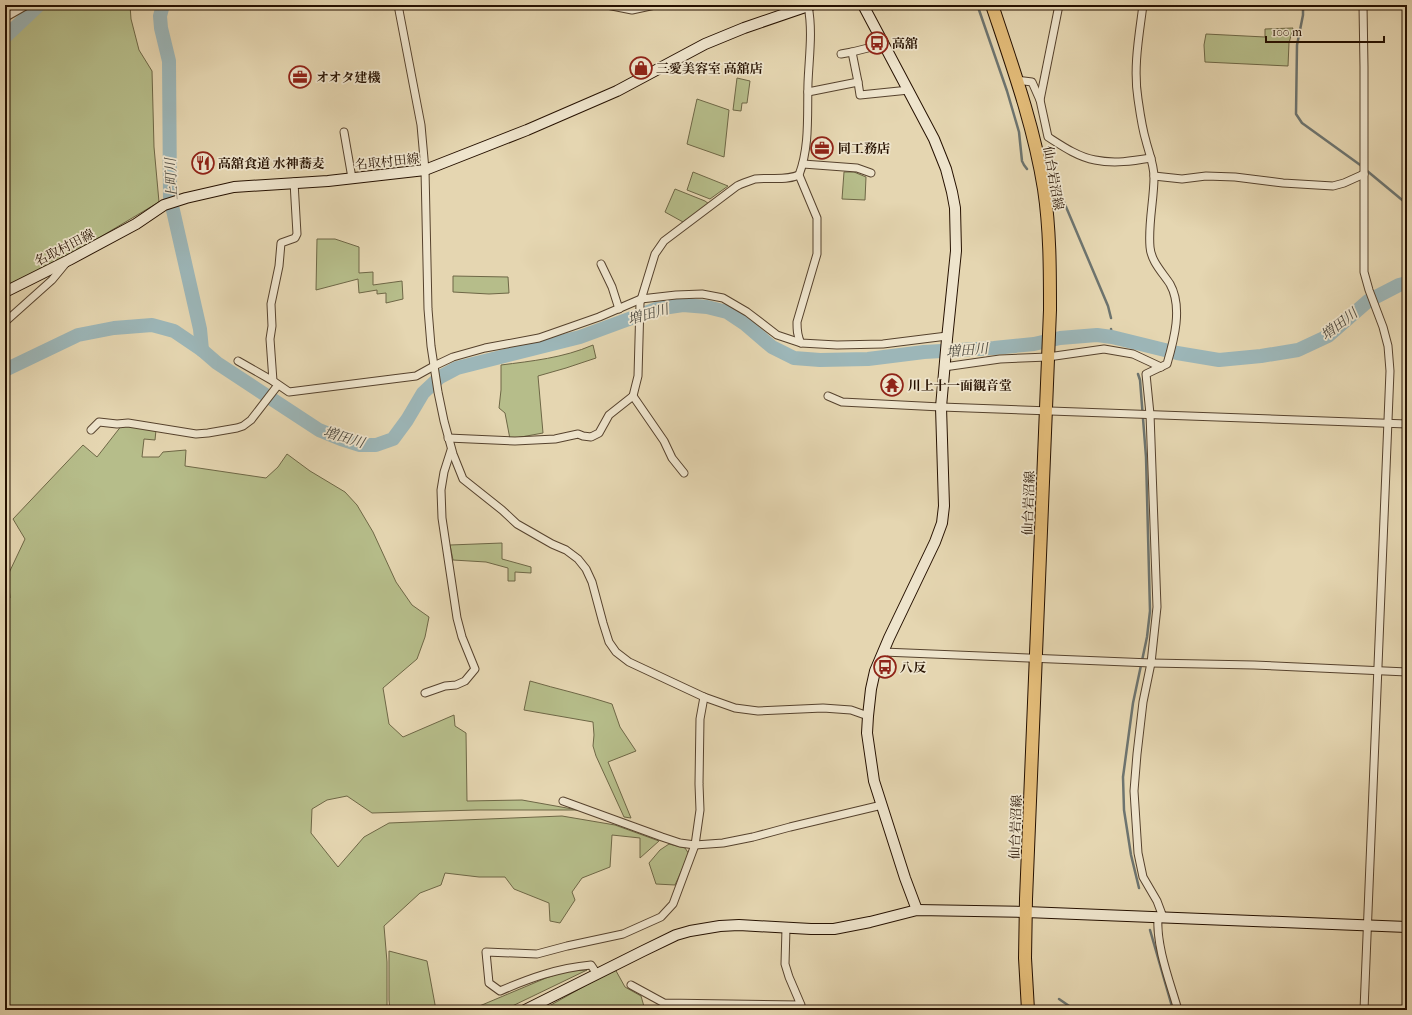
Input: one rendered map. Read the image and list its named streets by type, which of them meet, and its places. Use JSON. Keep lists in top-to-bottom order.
{
  "streets": {
    "main road": ["仙台岩沼線"],
    "street": ["名取村田線"]
  },
  "water": ["上町川", "増田川"],
  "places": {
    "bus stop": ["高舘", "八反"],
    "shop": ["三愛美容室 高舘店"],
    "office": ["オオタ建機", "同工務店"],
    "restaurant": ["高舘食道 水神蕎麦"],
    "temple": ["川上十一面観音堂"]
  },
  "scale_bar": "100 m"
}
